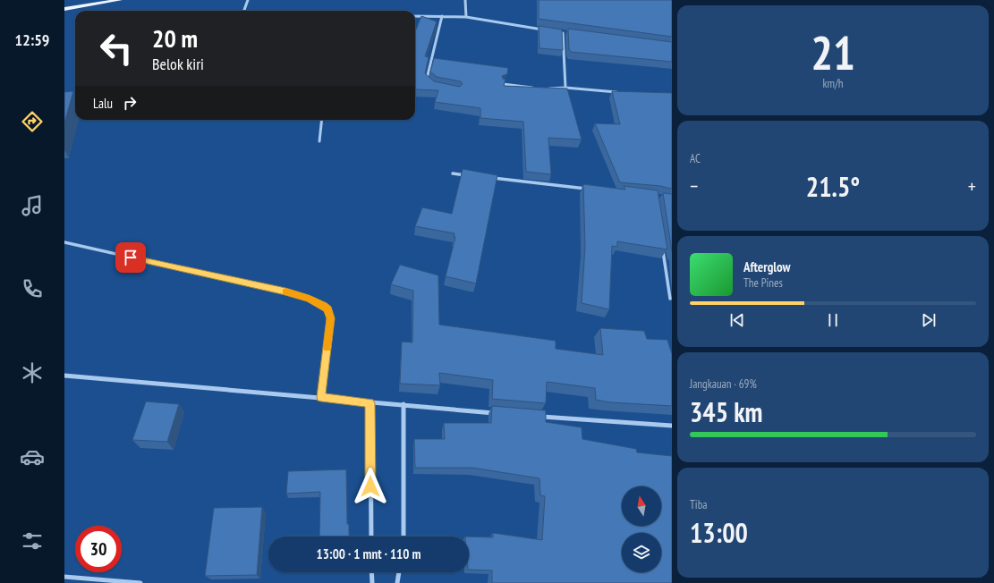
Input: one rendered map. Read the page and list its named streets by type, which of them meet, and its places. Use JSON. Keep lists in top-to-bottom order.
{
  "north": "top",
  "page": {
    "tabs": "12:59",
    "tile": [
      ["21", "km/h"],
      "AC",
      ["Jangkauan · 69%", "345 km"],
      ["Tiba", "13:00"]
    ],
    "turn": ["20 m", "Belok kiri"],
    "then": "Lalu",
    "heat": ["−", "21.5°", "+"],
    "song": ["Afterglow", "The Pines"],
    "limit": "30",
    "trip": "13:00 · 1 mnt · 110 m"
  }
}
